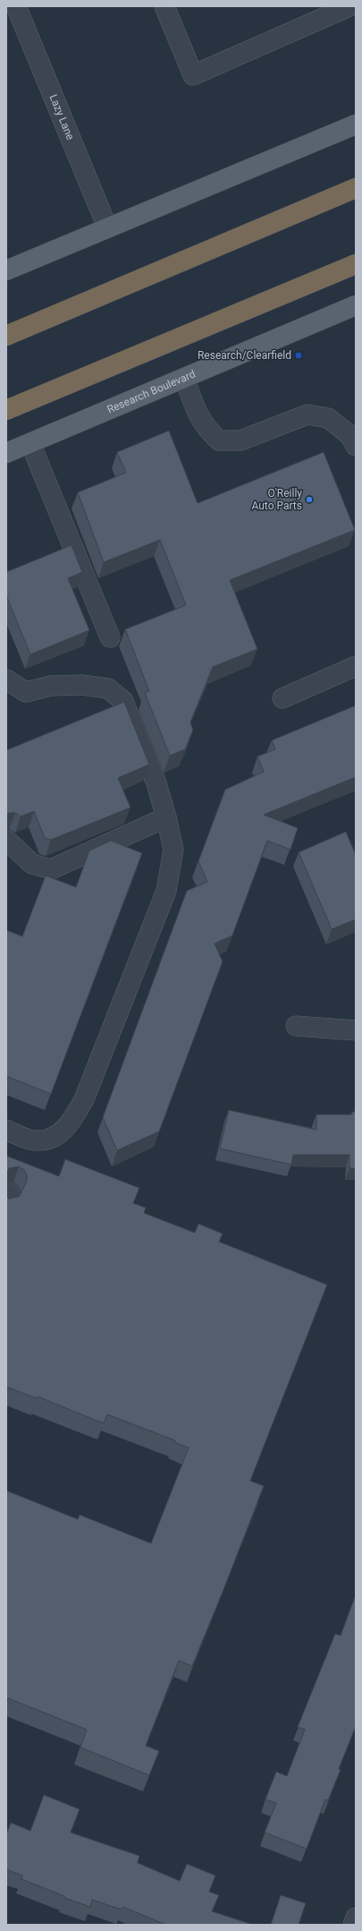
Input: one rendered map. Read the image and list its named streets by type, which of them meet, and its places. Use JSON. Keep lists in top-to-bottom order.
{
  "streets": {
    "main road": ["Research Boulevard"],
    "street": ["Lazy Lane"]
  },
  "places": {
    "transit": ["Research/Clearfield"],
    "other": ["O'Reilly Auto Parts"]
  }
}
